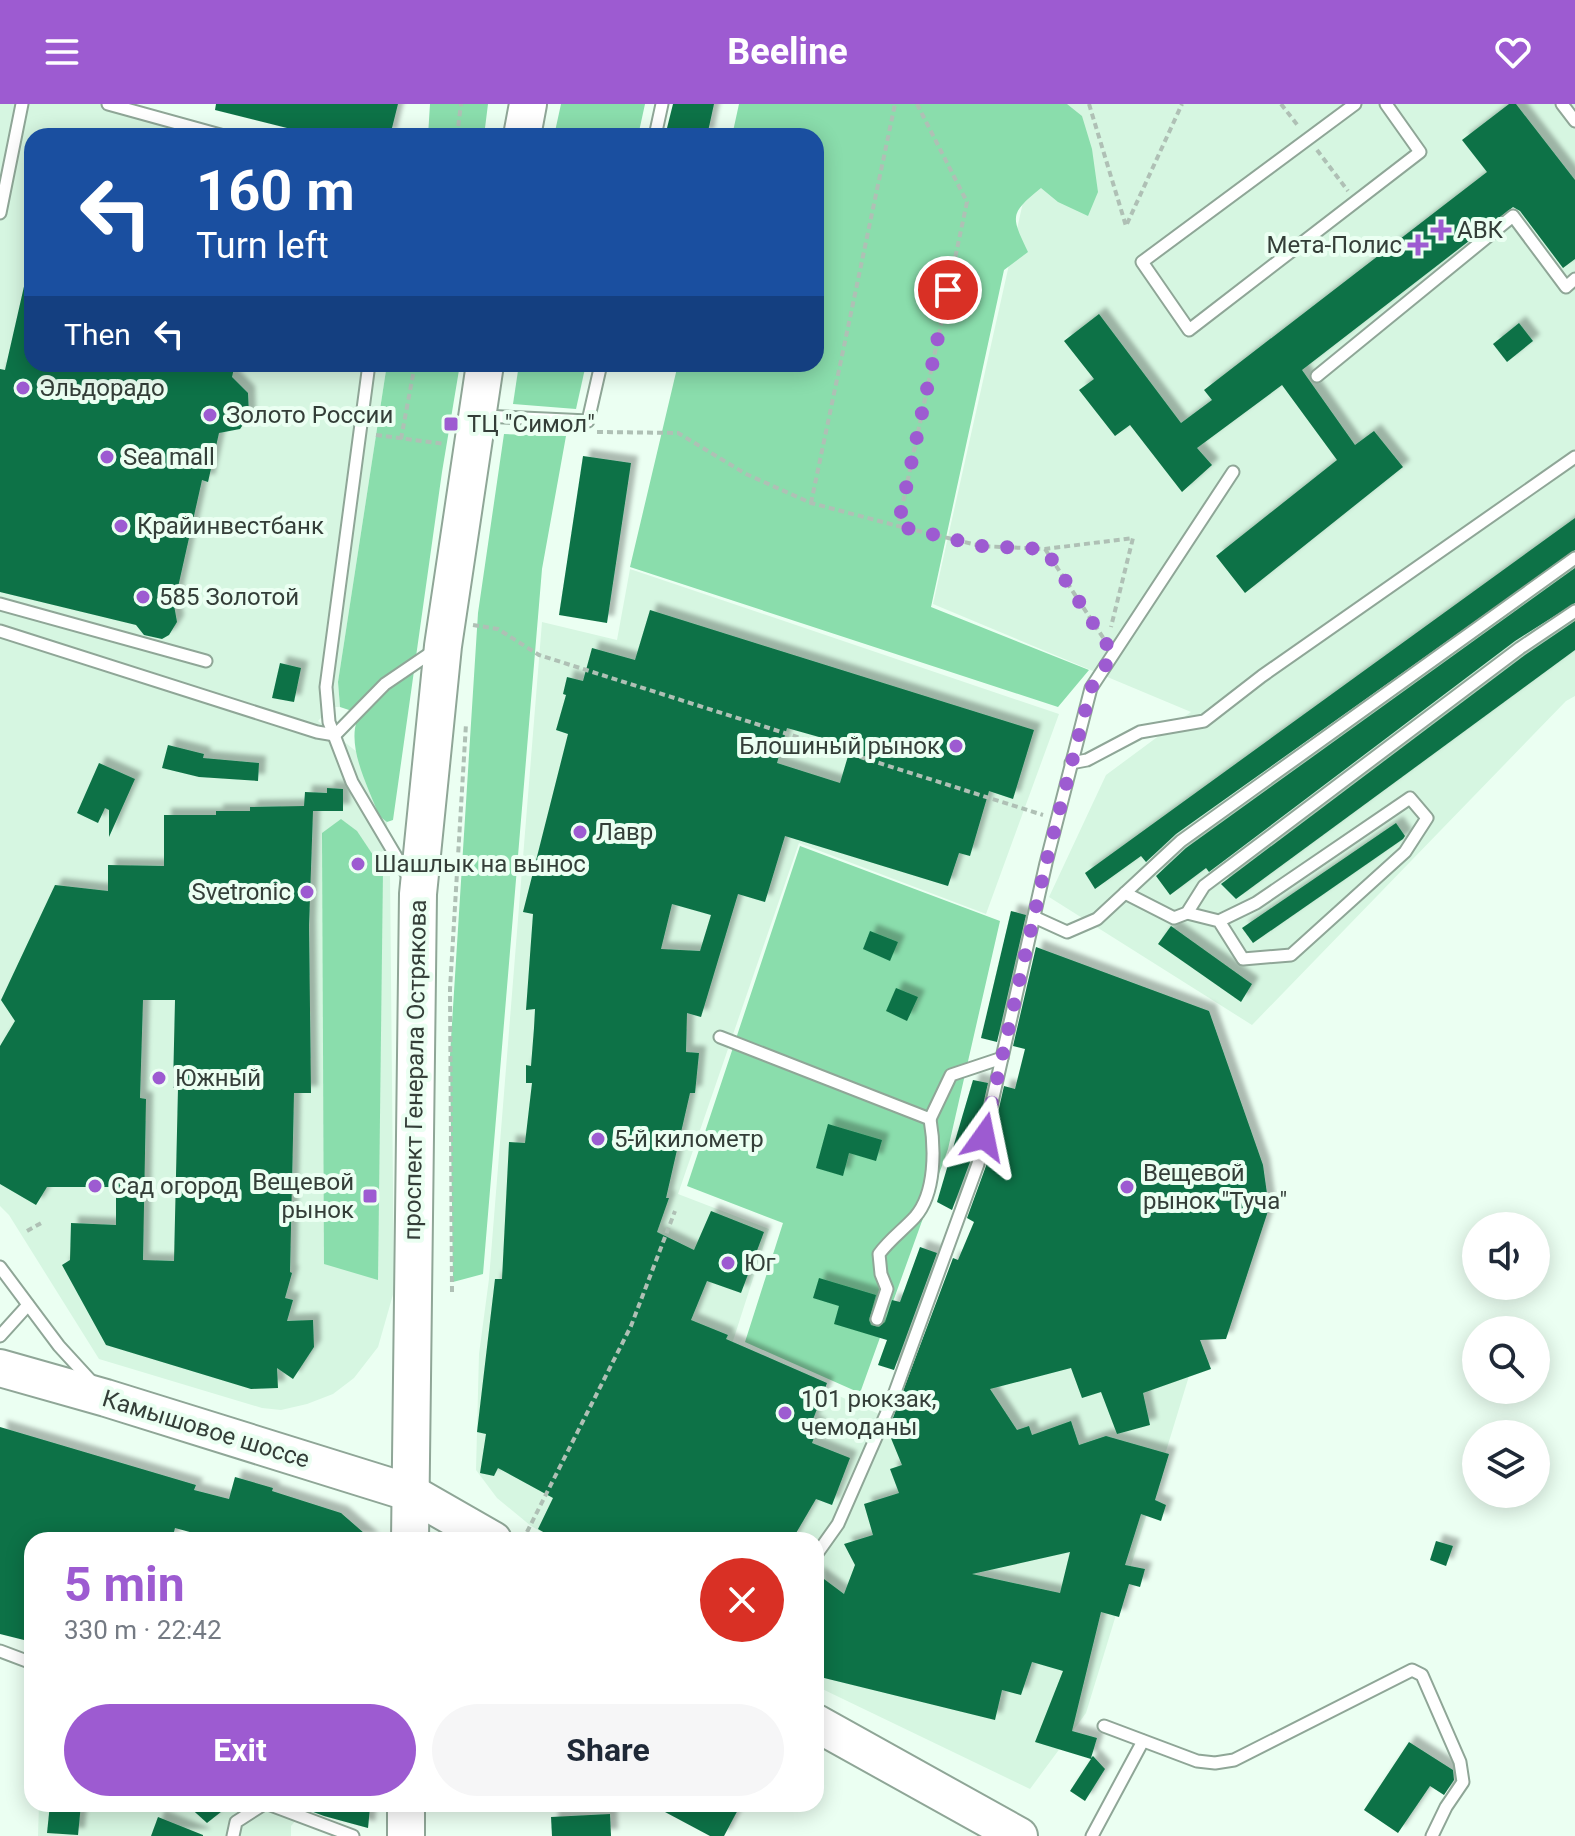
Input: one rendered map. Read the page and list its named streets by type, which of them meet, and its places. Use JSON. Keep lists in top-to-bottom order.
{
  "streets": {
    "main road": ["проспект Генерала Острякова", "Камышовое шоссе"]
  },
  "crossings": [
    ["проспект Генерала Острякова", "Камышовое шоссе"]
  ],
  "places": {
    "health": ["АВК", "Мета-Полис"],
    "other": [
      "Эльдорадо",
      "Золото России",
      "Sea mall",
      "Крайинвестбанк",
      "585 Золотой",
      "Блошиный рынок",
      "Лавр",
      "Шашлык на вынос",
      "Svetronic",
      "Южный",
      "5-й километр",
      "Сад огород",
      "Вещевой рынок \"Туча\"",
      "Юг",
      "101 рюкзак, чемоданы"
    ],
    "transit": ["ТЦ \"Симол\"", "Вещевой рынок"]
  },
  "page": {
    "header": "Beeline",
    "turn": ["160 m", "Turn left"],
    "then": "Then",
    "heading": ["5 min", "330 m · 22:42"],
    "buttons": ["Exit", "Share"]
  }
}
